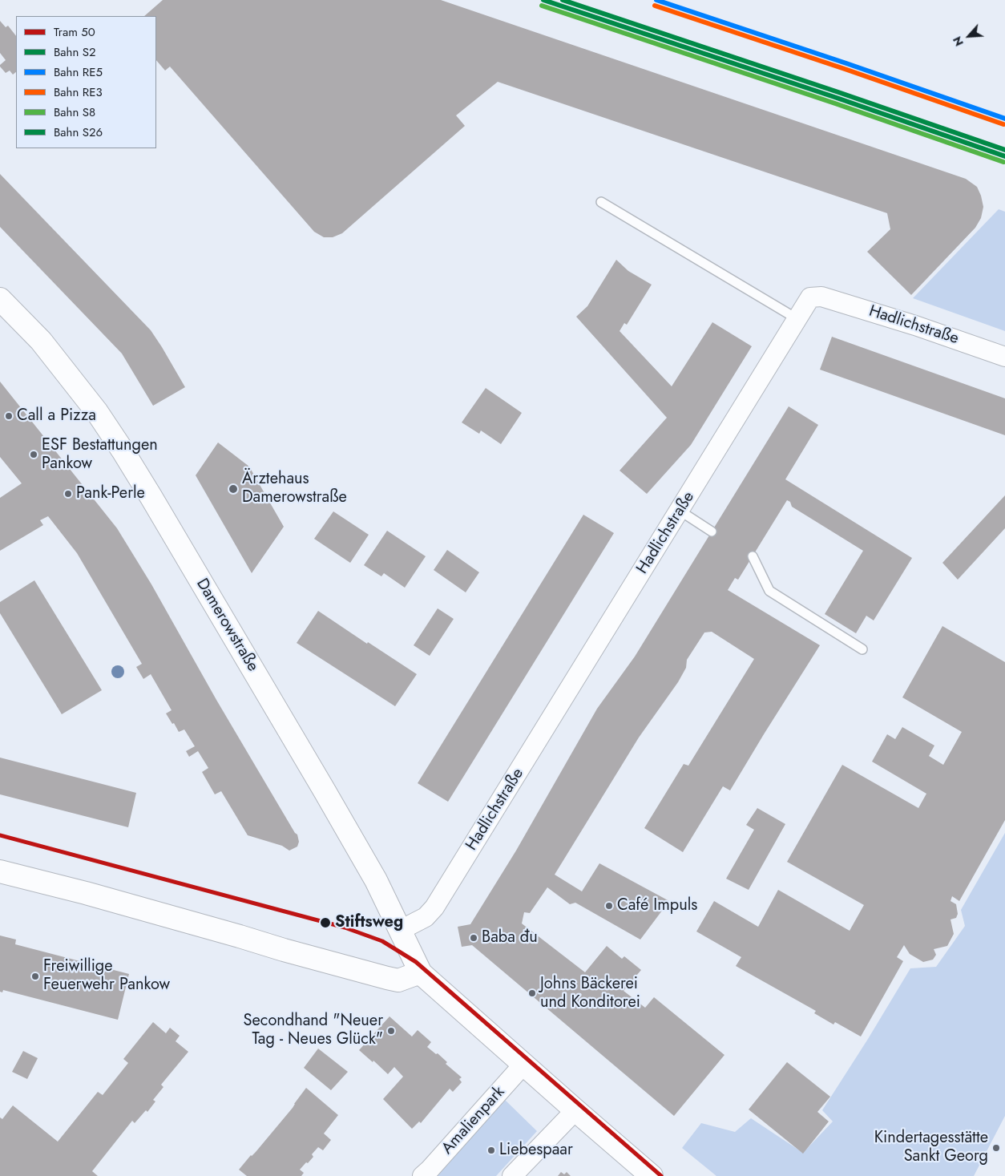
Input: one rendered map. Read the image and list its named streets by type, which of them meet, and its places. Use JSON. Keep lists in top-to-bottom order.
{
  "streets": {
    "main road": ["Damerowstraße"],
    "street": ["Hadlichstraße", "Amalienpark"]
  },
  "crossings": [
    ["Hadlichstraße", "Damerowstraße"]
  ],
  "places": [
    "Call a Pizza",
    "ESF Bestattungen Pankow",
    "Ärztehaus Damerowstraße",
    "Pank-Perle",
    "Café Impuls",
    "Stiftsweg",
    "Baba đu",
    "Freiwillige Feuerwehr Pankow",
    "Johns Bäckerei und Konditorei",
    "Secondhand \"Neuer Tag - Neues Glück\"",
    "Kindertagesstätte Sankt Georg",
    "Liebespaar"
  ],
  "lines": [
    "rail line S2",
    "rail line RE5",
    "rail line S26",
    "rail line RE3",
    "rail line S8",
    "tram line 50"
  ],
  "legend": [
    "Tram 50",
    "Bahn S2",
    "Bahn RE5",
    "Bahn RE3",
    "Bahn S8",
    "Bahn S26"
  ],
  "north": "bottom left"
}
